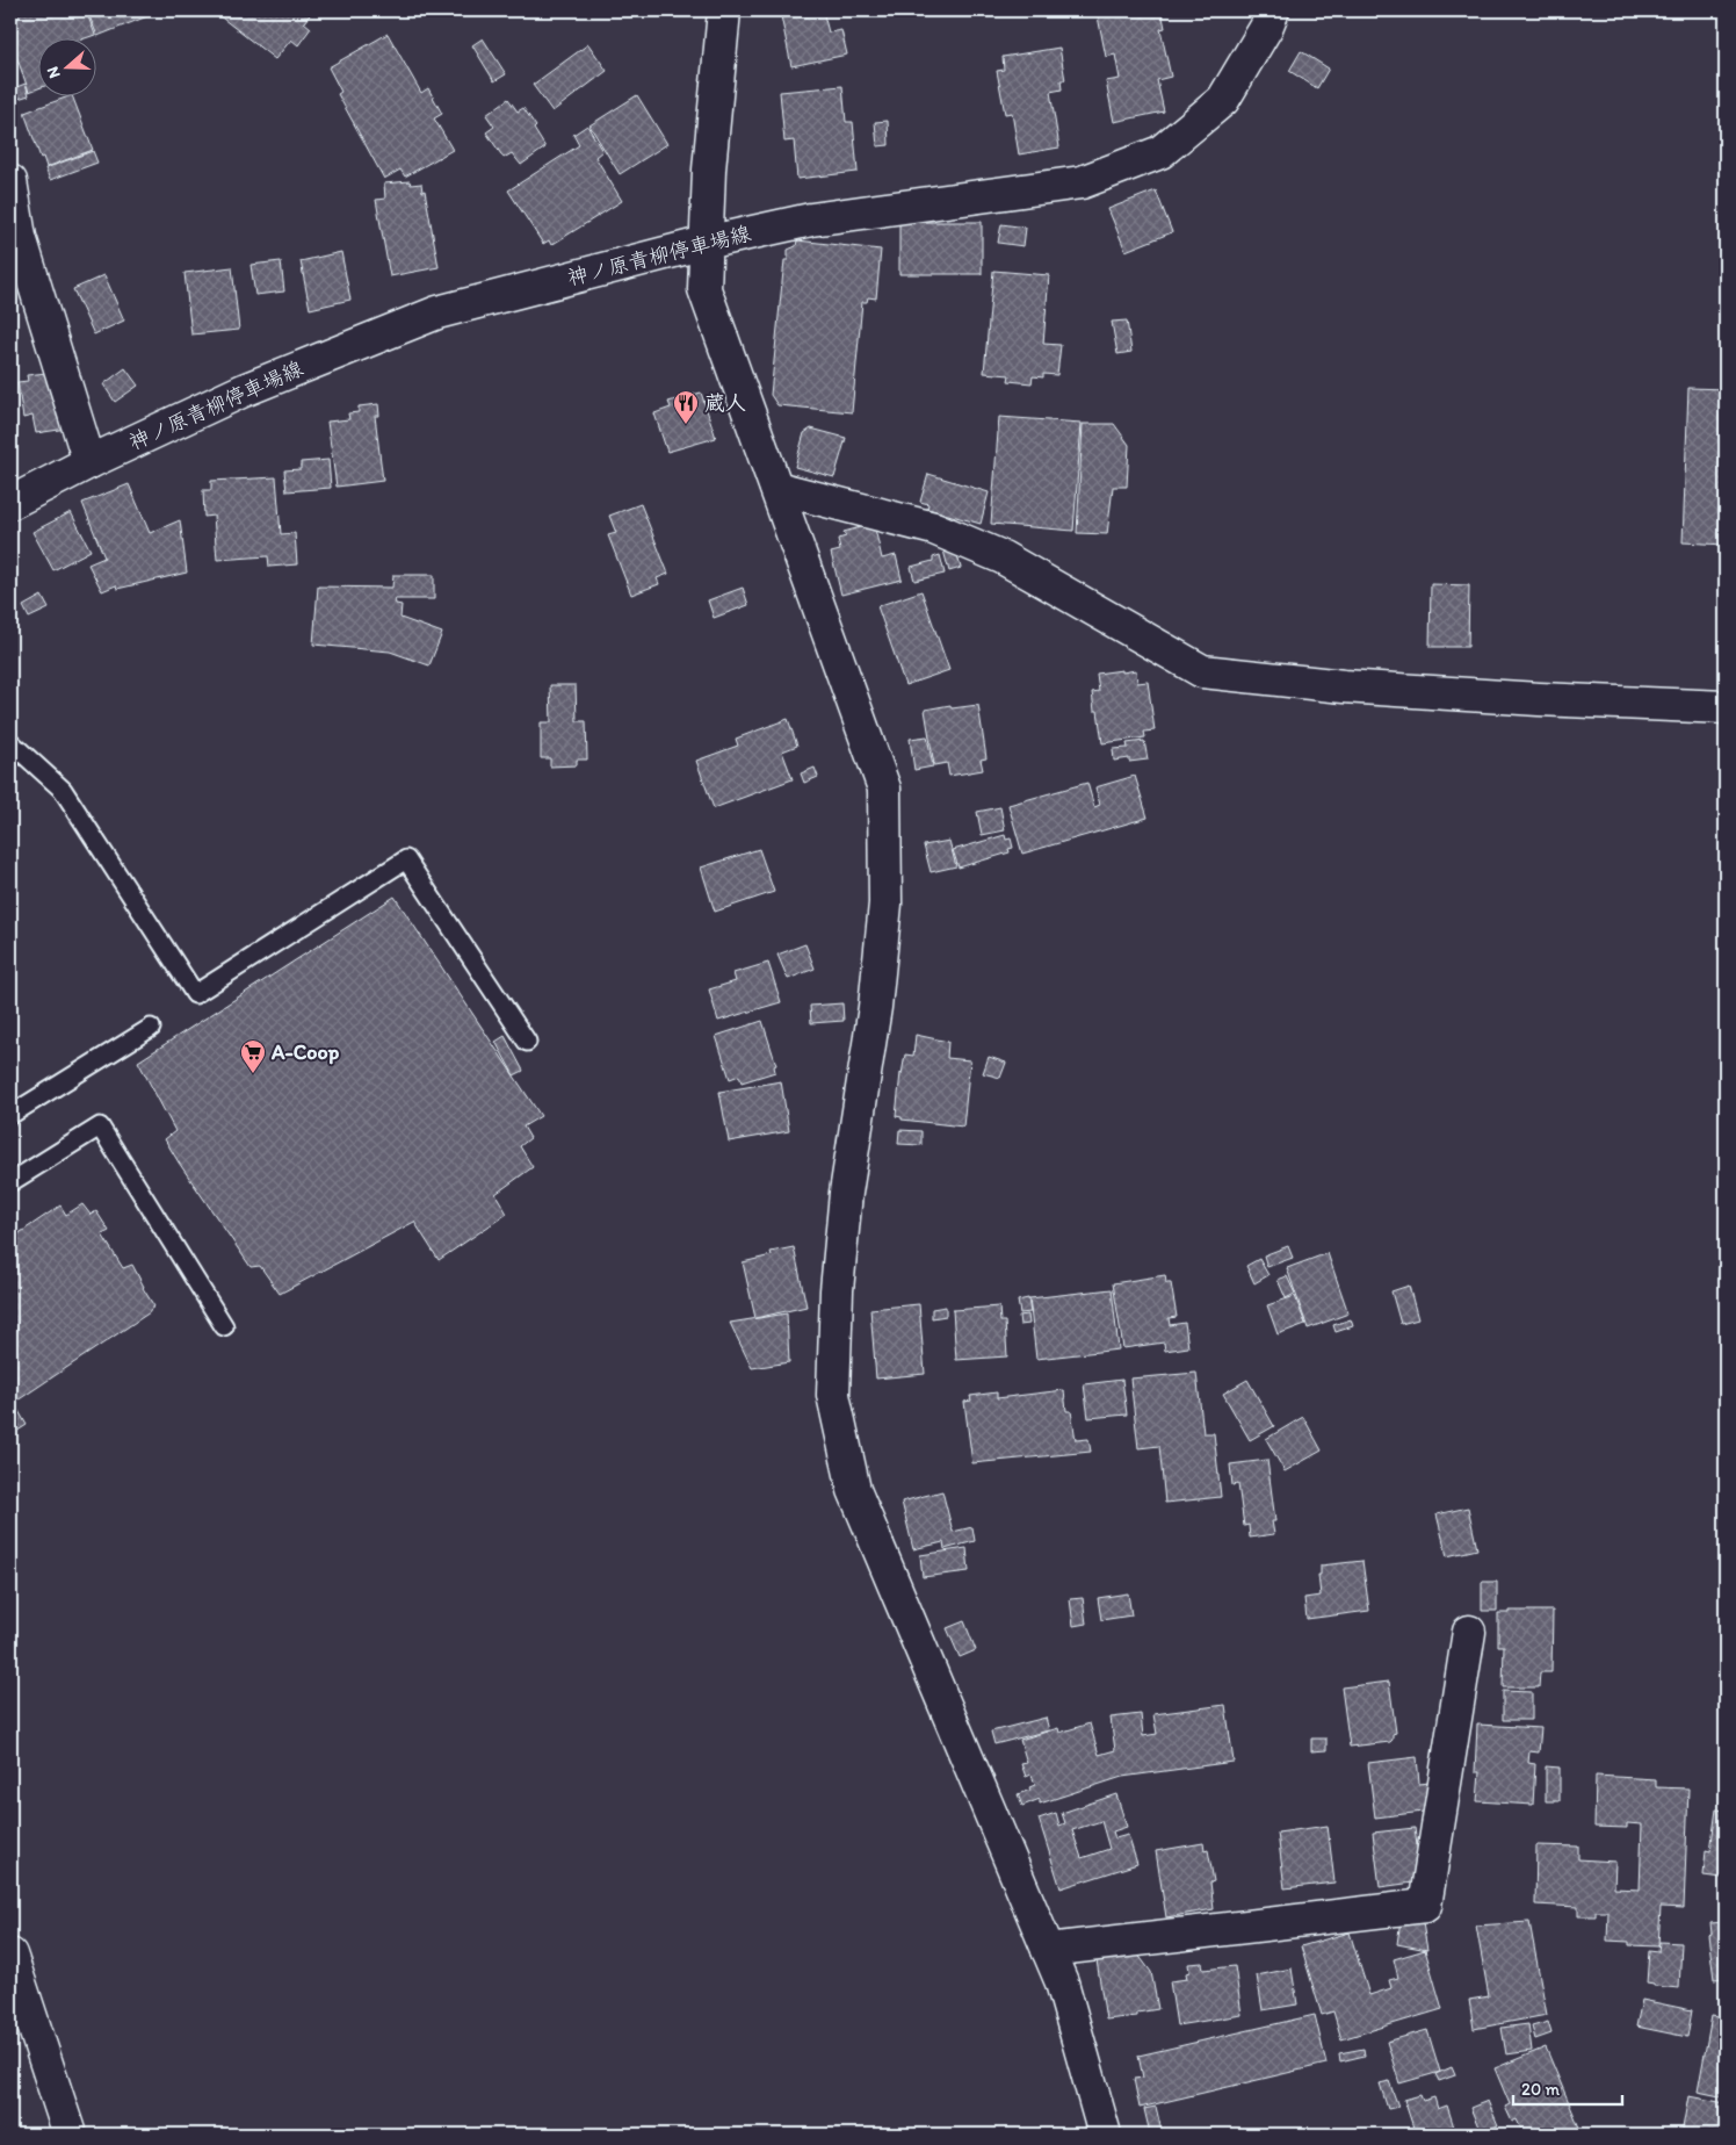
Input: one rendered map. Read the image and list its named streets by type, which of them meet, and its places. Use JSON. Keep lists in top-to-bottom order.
{
  "streets": {
    "street": ["神ノ原青柳停車場線"]
  },
  "places": {
    "restaurant": ["蔵人"],
    "supermarket": ["A-Coop"]
  },
  "scale_bar": "20 m",
  "north": "left"
}
